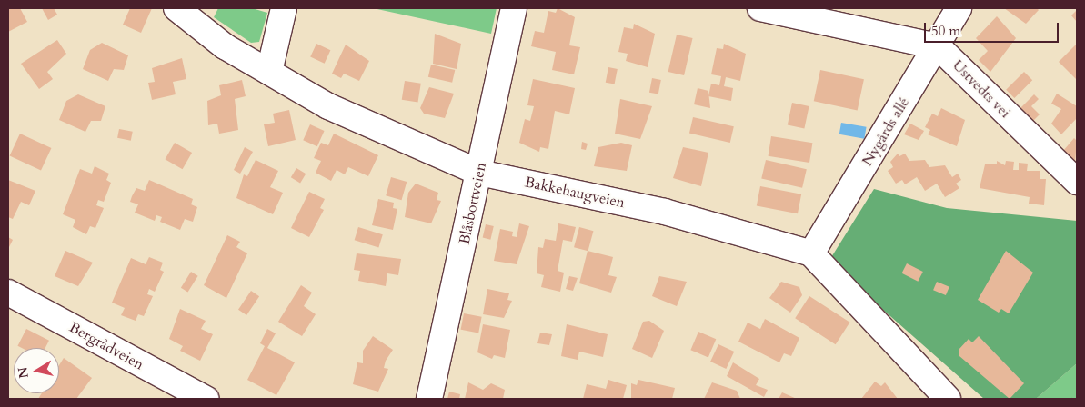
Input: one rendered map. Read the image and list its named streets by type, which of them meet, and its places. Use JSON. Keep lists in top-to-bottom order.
{
  "streets": {
    "street": [
      "Ustvedts vei",
      "Nygårds allé",
      "Bakkehaugveien",
      "Blåsbortveien",
      "Bergrådveien"
    ]
  },
  "crossings": [
    ["Ustvedts vei", "Nygårds allé"],
    ["Nygårds allé", "Bakkehaugveien"],
    ["Bakkehaugveien", "Blåsbortveien"]
  ],
  "scale_bar": "50 m",
  "north": "left"
}
